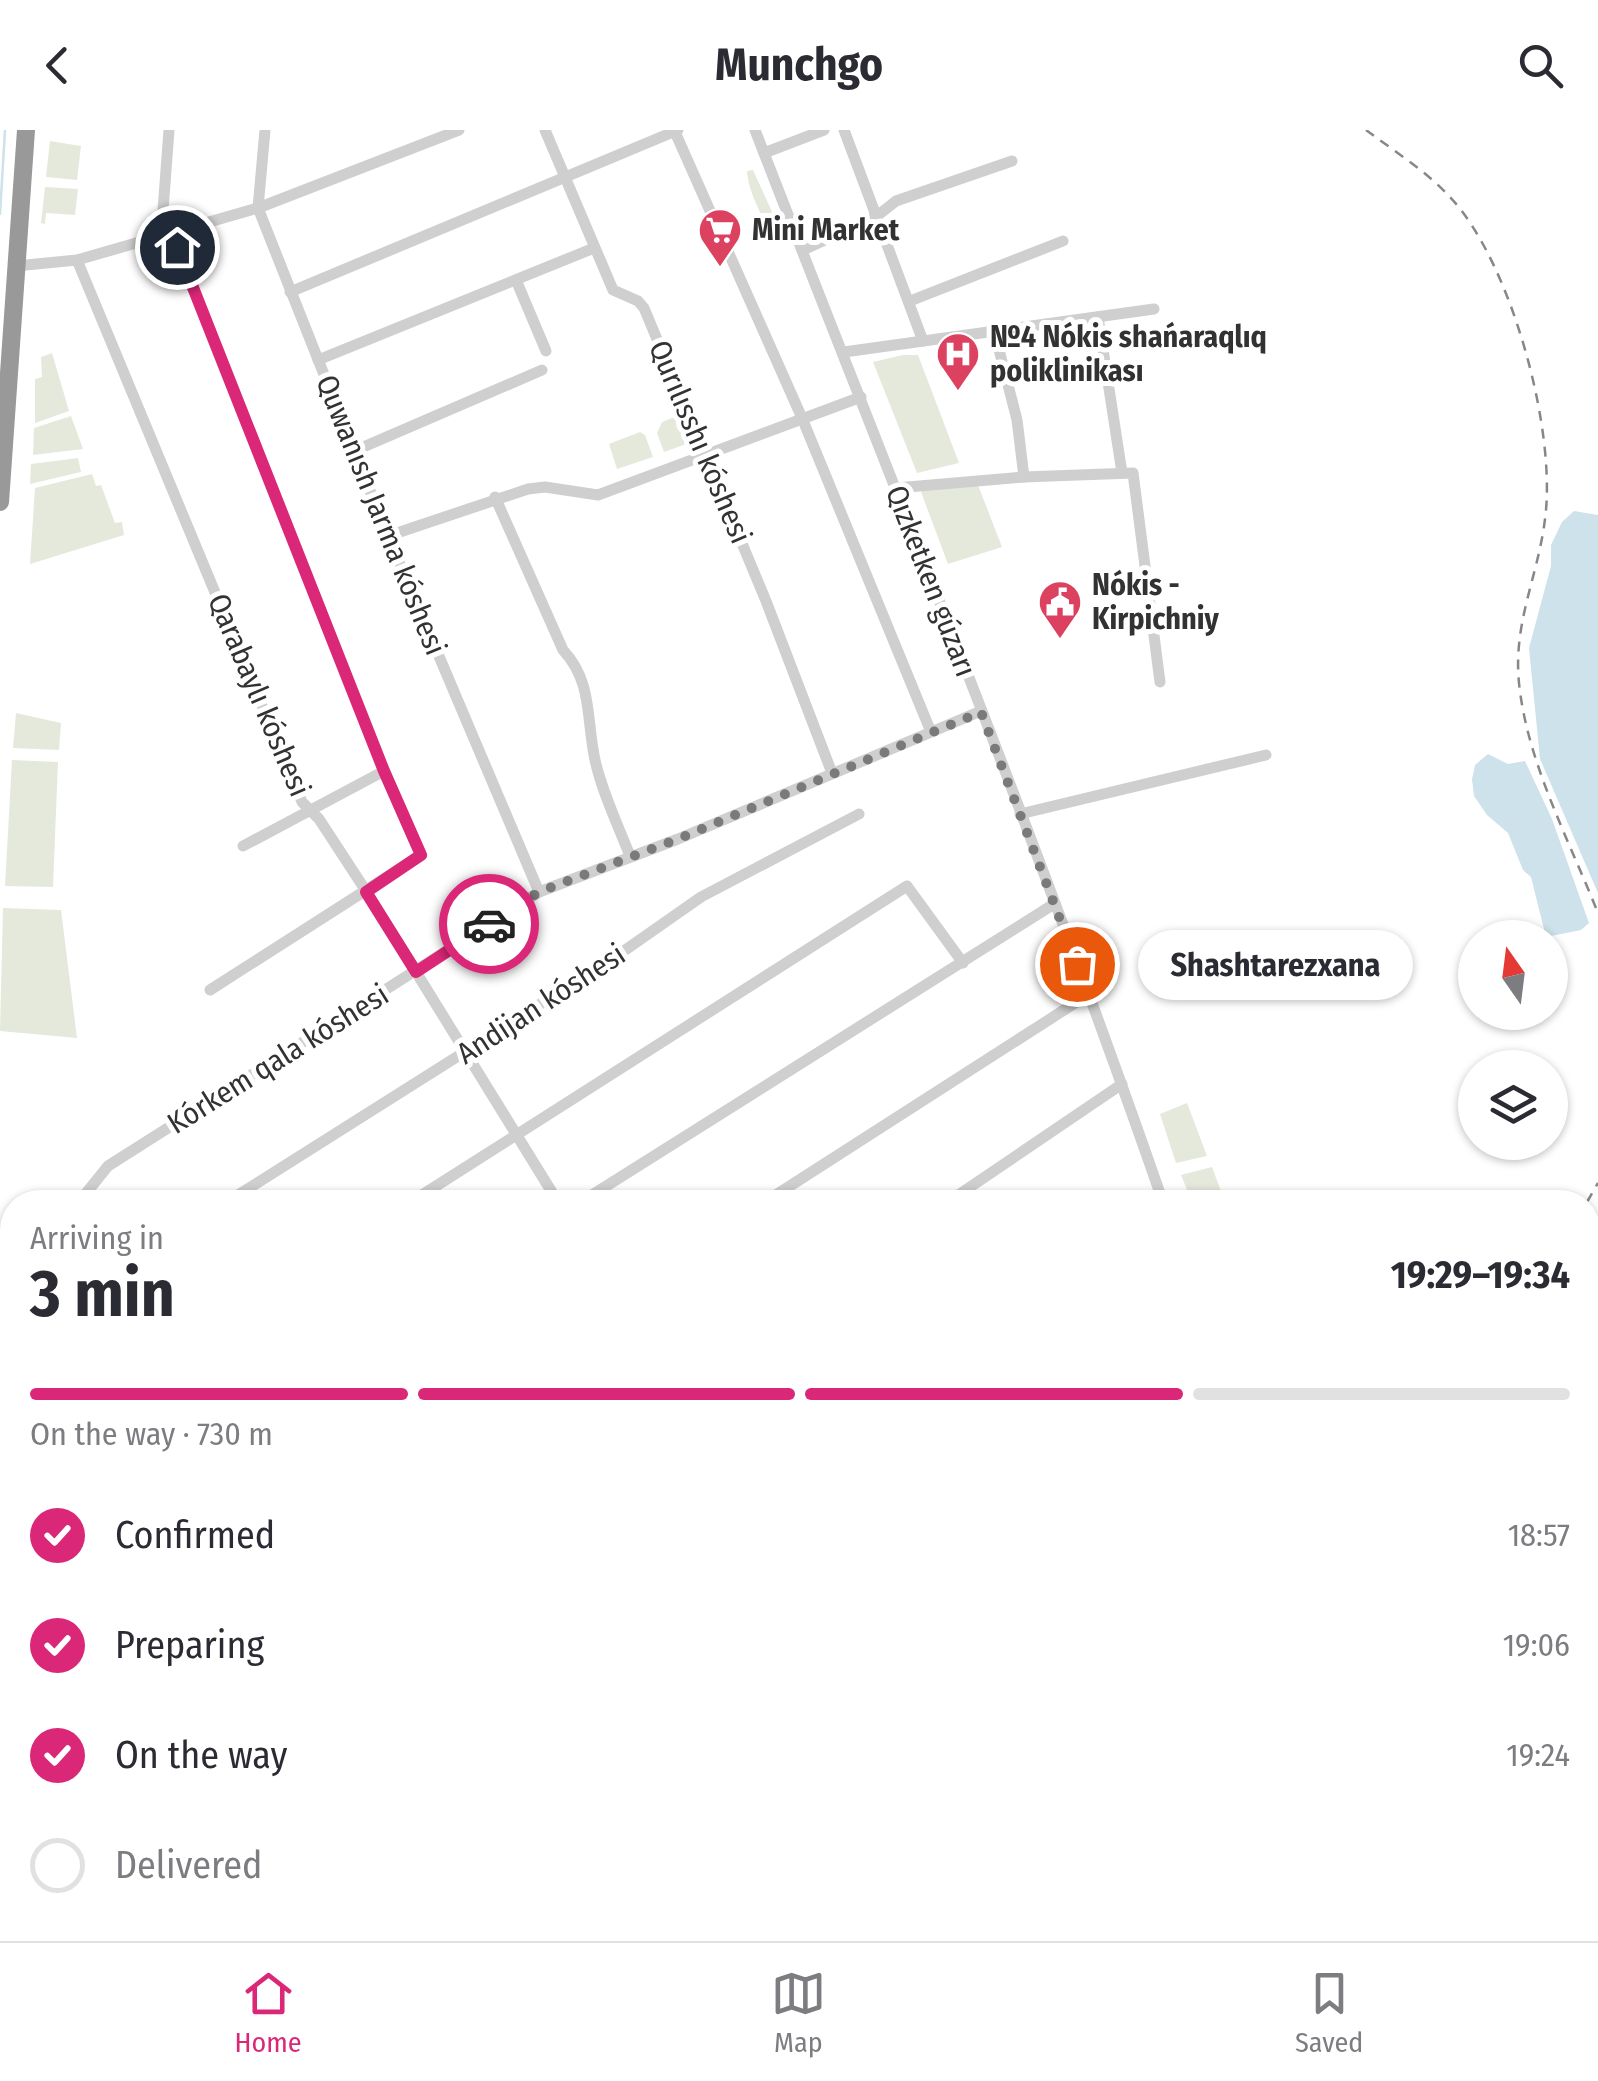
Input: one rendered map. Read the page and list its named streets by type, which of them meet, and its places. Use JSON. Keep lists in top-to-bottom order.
{
  "streets": {
    "street": [
      "Qurılısshı kóshesi",
      "Quwanısh Jarma kóshesi",
      "Qızketken gúzarı",
      "Qarabaylı kóshesi",
      "Andijan kóshesi",
      "Kórkem qala kóshesi"
    ]
  },
  "crossings": [
    ["Qurılısshı kóshesi", "Kórkem qala kóshesi"],
    ["Quwanısh Jarma kóshesi", "Kórkem qala kóshesi"],
    ["Qızketken gúzarı", "Kórkem qala kóshesi"],
    ["Qarabaylı kóshesi", "Andijan kóshesi"],
    ["Qarabaylı kóshesi", "Kórkem qala kóshesi"]
  ],
  "places": {
    "supermarket": ["Mini Market"],
    "hospital": ["№4 Nókis shańaraqlıq poliklinikası"],
    "public building": ["Nókis - Kirpichniy"],
    "other": ["Shashtarezxana"]
  },
  "north": "top",
  "page": {
    "header": "Munchgo",
    "bubble": "Shashtarezxana",
    "heading": ["3 min", "Arriving in", "19:29–19:34"],
    "bar": "On the way · 730 m",
    "list": [
      ["Confirmed", "18:57"],
      ["Preparing", "19:06"],
      ["On the way", "19:24"],
      "Delivered"
    ],
    "tabs": ["Home", "Map", "Saved"]
  }
}
